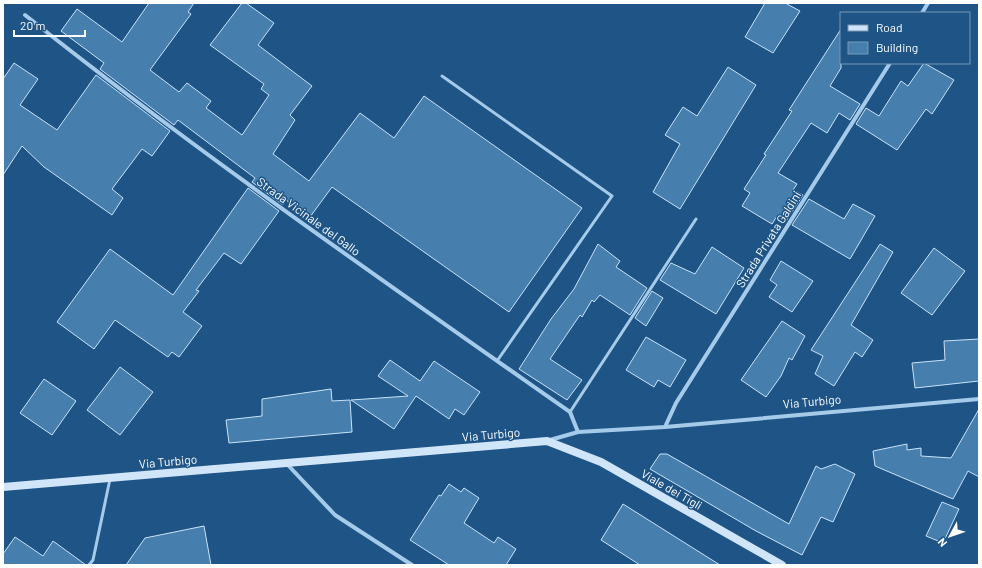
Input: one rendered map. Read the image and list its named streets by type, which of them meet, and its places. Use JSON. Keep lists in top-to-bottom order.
{
  "streets": {
    "main road": ["Via Turbigo", "Viale dei Tigli"],
    "street": ["Strada Vicinale del Gallo", "Strada Privata Galdini"]
  },
  "crossings": [
    ["Strada Privata Galdini", "Via Turbigo"],
    ["Via Turbigo", "Viale dei Tigli"]
  ],
  "legend": ["Road", "Building"],
  "scale_bar": "20 m",
  "north": "bottom left"
}
